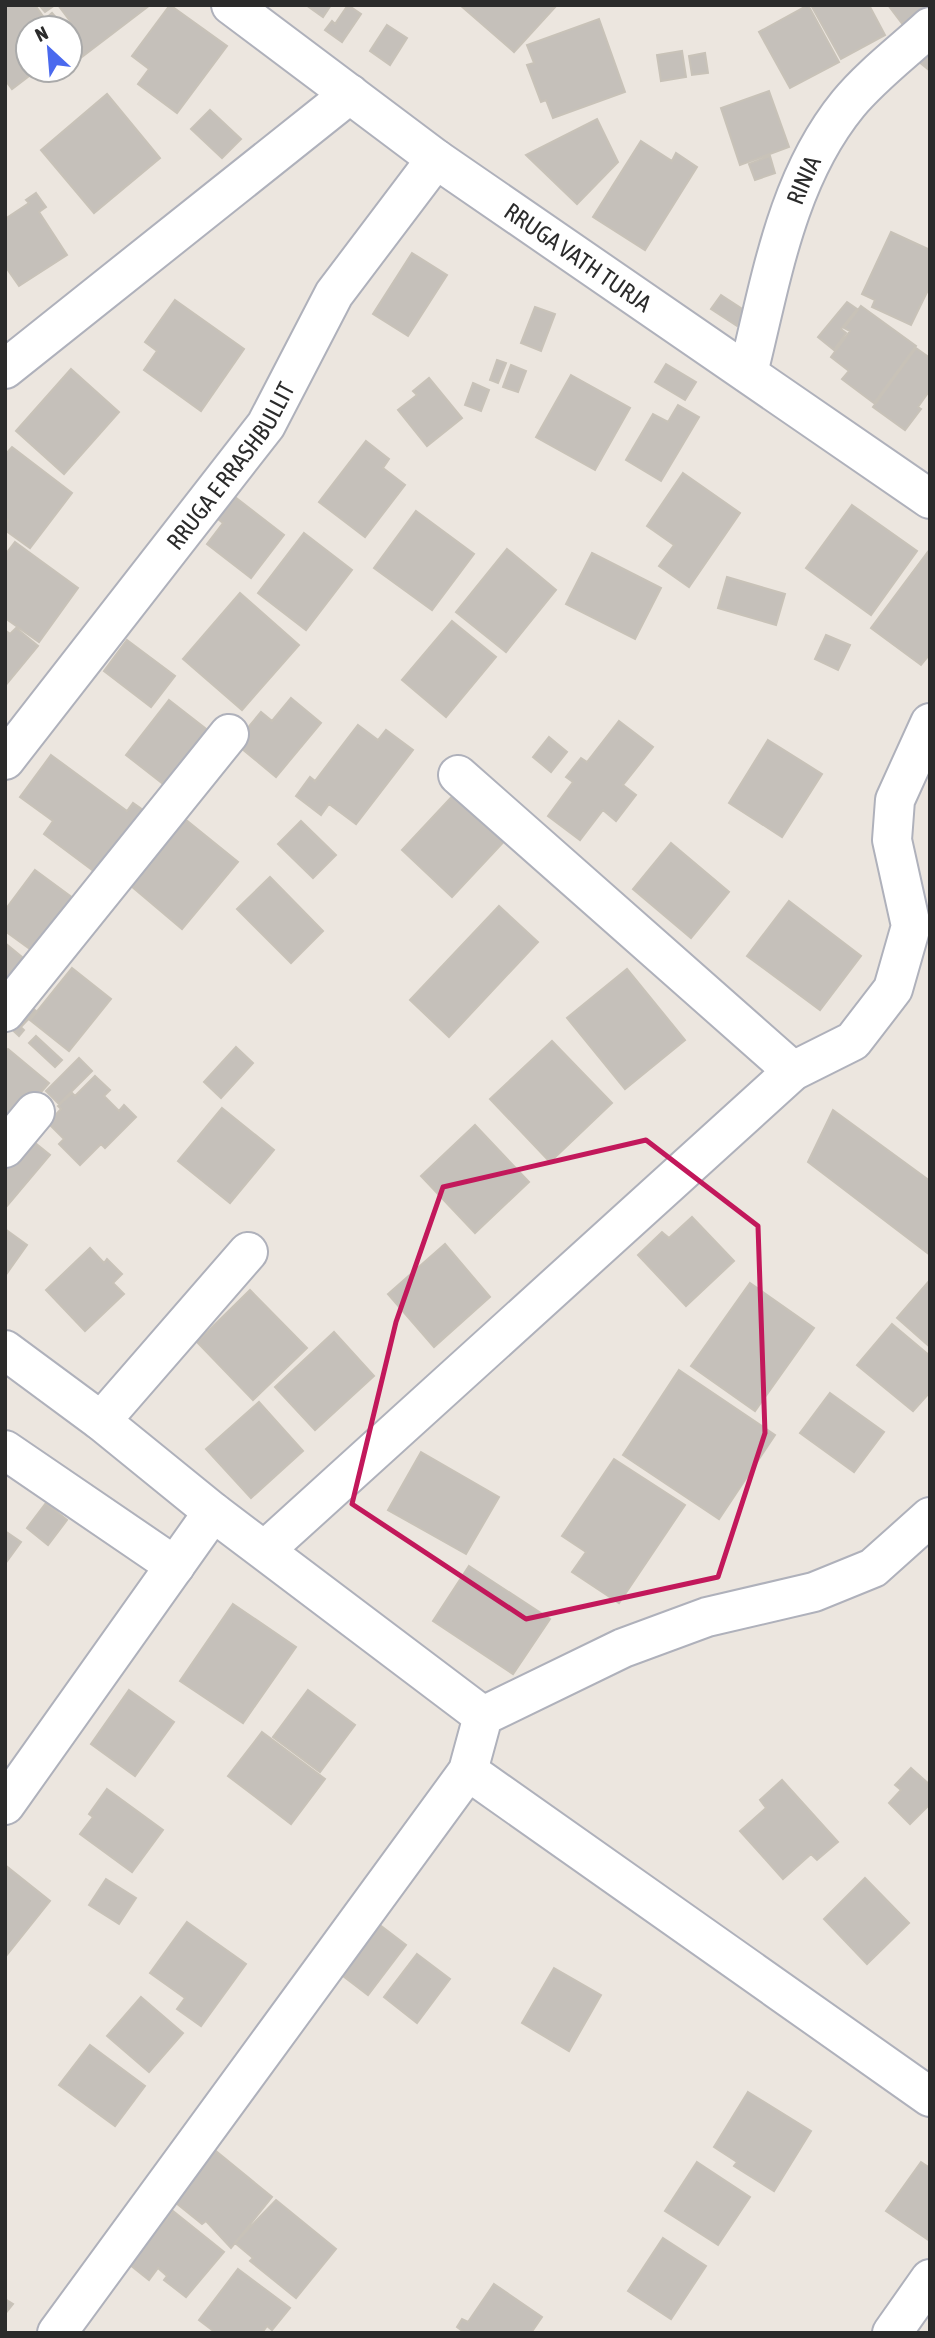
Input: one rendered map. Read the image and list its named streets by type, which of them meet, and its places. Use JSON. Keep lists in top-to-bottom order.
{
  "streets": {
    "street": ["RINIA", "RRUGA VATH TURJA", "RRUGA E RRASHBULLIT"]
  },
  "crossings": [
    ["RINIA", "RRUGA VATH TURJA"],
    ["RRUGA VATH TURJA", "RRUGA E RRASHBULLIT"]
  ],
  "north": "top left"
}
